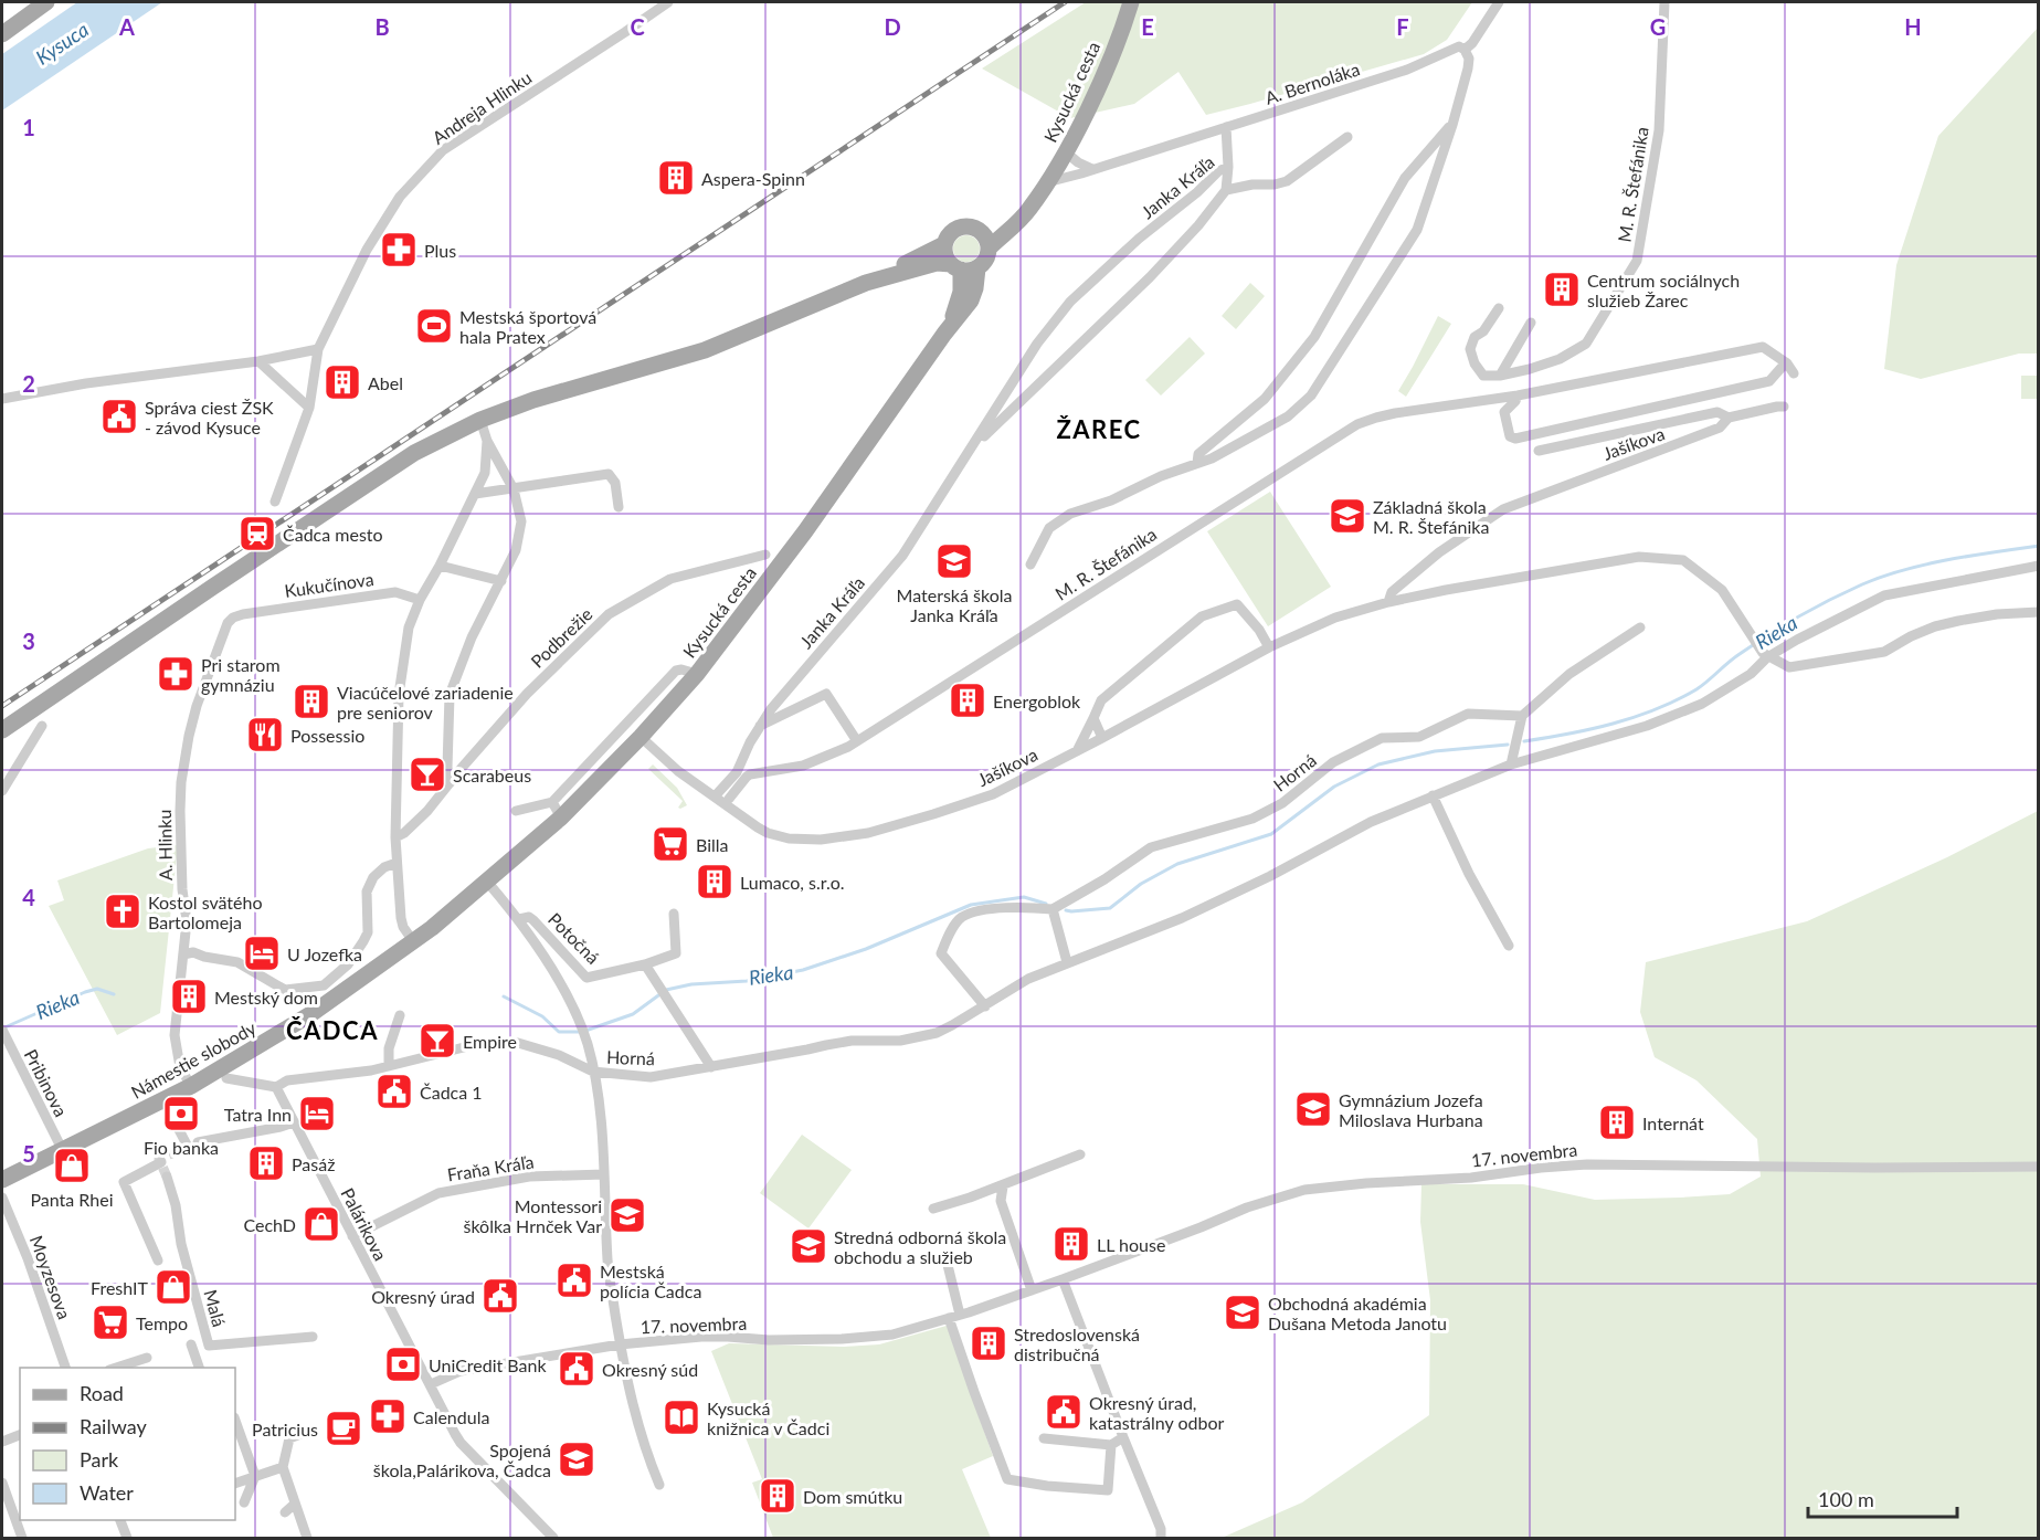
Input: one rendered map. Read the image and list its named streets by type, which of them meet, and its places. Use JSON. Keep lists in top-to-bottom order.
{
  "streets": {
    "main road": ["Kysucká cesta", "Námestie slobody"],
    "street": [
      "A. Bernoláka",
      "Andreja Hlinku",
      "M. R. Štefánika",
      "Janka Kráľa",
      "Jašíkova",
      "Kukučínova",
      "Podbrežie",
      "Horná",
      "A. Hlinku",
      "Potočná",
      "Pribinova",
      "17. novembra",
      "Fraňa Kráľa",
      "Palárikova",
      "Moyzesova",
      "Malá"
    ]
  },
  "crossings": [
    ["A. Bernoláka", "Kysucká cesta"],
    ["A. Bernoláka", "Janka Kráľa"],
    ["Kysucká cesta", "Jašíkova"],
    ["Kysucká cesta", "Námestie slobody"],
    ["Janka Kráľa", "Jašíkova"],
    ["Jašíkova", "Horná"],
    ["Kukučínova", "A. Hlinku"],
    ["Horná", "Palárikova"],
    ["A. Hlinku", "Námestie slobody"],
    ["Námestie slobody", "Pribinova"],
    ["17. novembra", "Palárikova"],
    ["Fraňa Kráľa", "Palárikova"]
  ],
  "districts": ["ŽAREC", "ČADCA"],
  "water": ["Kysuca", "Rieka"],
  "places": {
    "building": [
      "Aspera-Spinn",
      "Centrum sociálnych služieb Žarec",
      "Abel",
      "Energoblok",
      "Viacúčelové zariadenie pre seniorov",
      "Lumaco, s.r.o.",
      "Mestský dom",
      "Internát",
      "Pasáž",
      "LL house",
      "Stredoslovenská distribučná",
      "Dom smútku"
    ],
    "pharmacy": ["Plus", "Pri starom gymnáziu", "Calendula"],
    "sports": ["Mestská športová hala Pratex"],
    "public building": [
      "Správa ciest ŽSK - závod Kysuce",
      "Čadca 1",
      "Mestská polícia Čadca",
      "Okresný úrad",
      "Okresný súd",
      "Okresný úrad, katastrálny odbor"
    ],
    "school or university": [
      "Základná škola M. R. Štefánika",
      "Materská škola Janka Kráľa",
      "Gymnázium Jozefa Miloslava Hurbana",
      "Montessori škôlka Hrnček Var",
      "Stredná odborná škola obchodu a služieb",
      "Obchodná akadémia Dušana Metoda Janotu",
      "Spojená škola,Palárikova, Čadca"
    ],
    "station": ["Čadca mesto"],
    "restaurant": ["Possessio"],
    "bar": ["Scarabeus", "Empire"],
    "supermarket": ["Billa", "Tempo"],
    "church": ["Kostol svätého Bartolomeja"],
    "hotel": ["U Jozefka", "Tatra Inn"],
    "bank": ["Fio banka", "UniCredit Bank"],
    "shop": ["Panta Rhei", "CechD", "FreshIT"],
    "library": ["Kysucká knižnica v Čadci"],
    "cafe": ["Patricius"]
  },
  "legend": [
    "Road",
    "Railway",
    "Park",
    "Water"
  ],
  "scale_bar": "100 m",
  "grid": {
    "columns": [
      "A",
      "B",
      "C",
      "D",
      "E",
      "F",
      "G",
      "H"
    ],
    "rows": [
      "1",
      "2",
      "3",
      "4",
      "5"
    ]
  }
}
